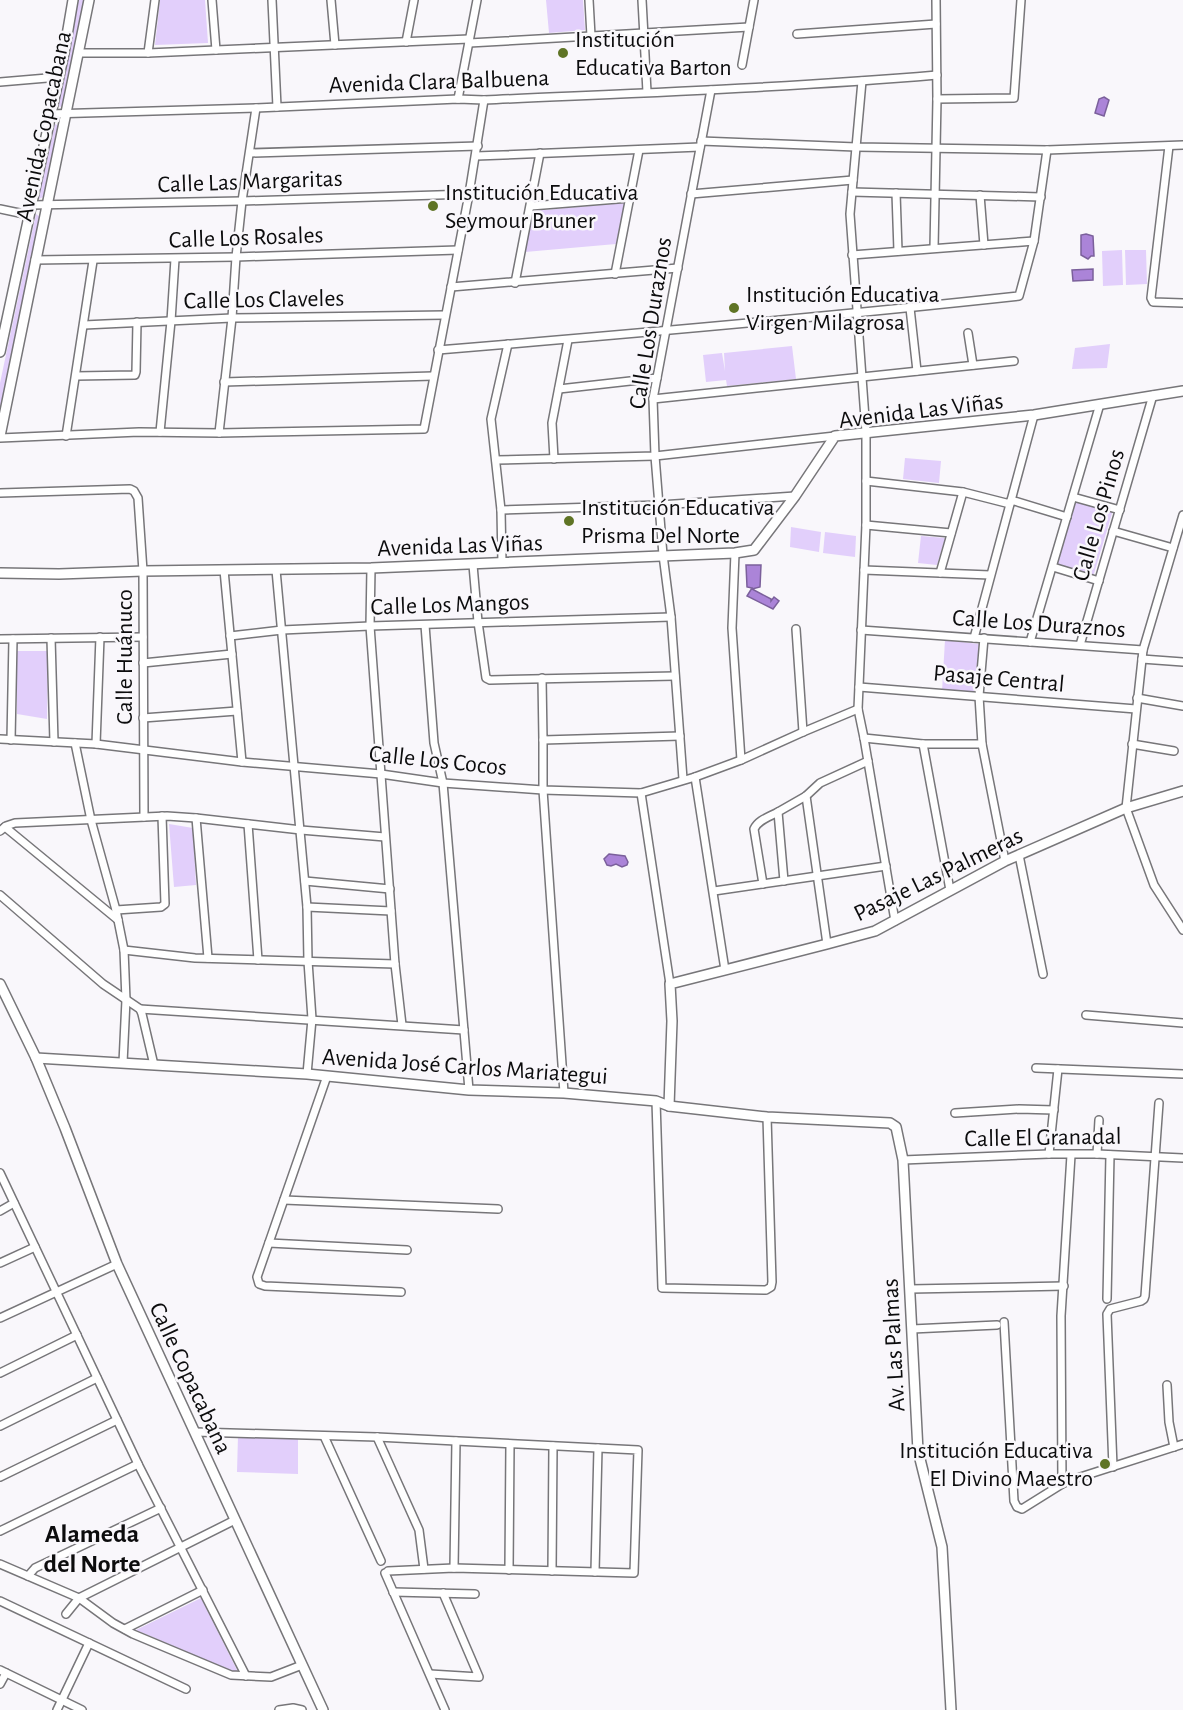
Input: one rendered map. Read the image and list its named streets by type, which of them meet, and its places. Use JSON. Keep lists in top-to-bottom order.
{
  "streets": {
    "street": [
      "Avenida Clara Balbuena",
      "Avenida Copacabana",
      "Calle Las Margaritas",
      "Calle Los Rosales",
      "Calle Los Claveles",
      "Calle Los Duraznos",
      "Avenida Las Viñas",
      "Calle Los Pinos",
      "Calle Los Mangos",
      "Calle Huánuco",
      "Pasaje Central",
      "Calle Los Cocos",
      "Pasaje Las Palmeras",
      "Avenida José Carlos Mariategui",
      "Calle El Granadal",
      "Av. Las Palmas",
      "Calle Copacabana"
    ]
  },
  "crossings": [
    ["Avenida Clara Balbuena", "Avenida Copacabana"],
    ["Avenida Clara Balbuena", "Calle Los Duraznos"],
    ["Avenida Copacabana", "Calle Las Margaritas"],
    ["Avenida Copacabana", "Calle Los Rosales"],
    ["Calle Los Duraznos", "Avenida Las Viñas"],
    ["Calle Los Duraznos", "Calle Los Pinos"],
    ["Calle Los Duraznos", "Calle Los Mangos"],
    ["Calle Los Duraznos", "Calle Los Cocos"],
    ["Avenida Las Viñas", "Calle Los Pinos"],
    ["Avenida Las Viñas", "Calle Huánuco"],
    ["Calle Huánuco", "Calle Los Cocos"],
    ["Avenida José Carlos Mariategui", "Av. Las Palmas"],
    ["Avenida José Carlos Mariategui", "Calle Copacabana"],
    ["Calle El Granadal", "Av. Las Palmas"]
  ],
  "districts": ["Alameda del Norte"],
  "places": [
    "Institución Educativa Barton",
    "Institución Educativa Seymour Bruner",
    "Institución Educativa Virgen Milagrosa",
    "Institución Educativa Prisma Del Norte",
    "Institución Educativa El Divino Maestro"
  ]
}
